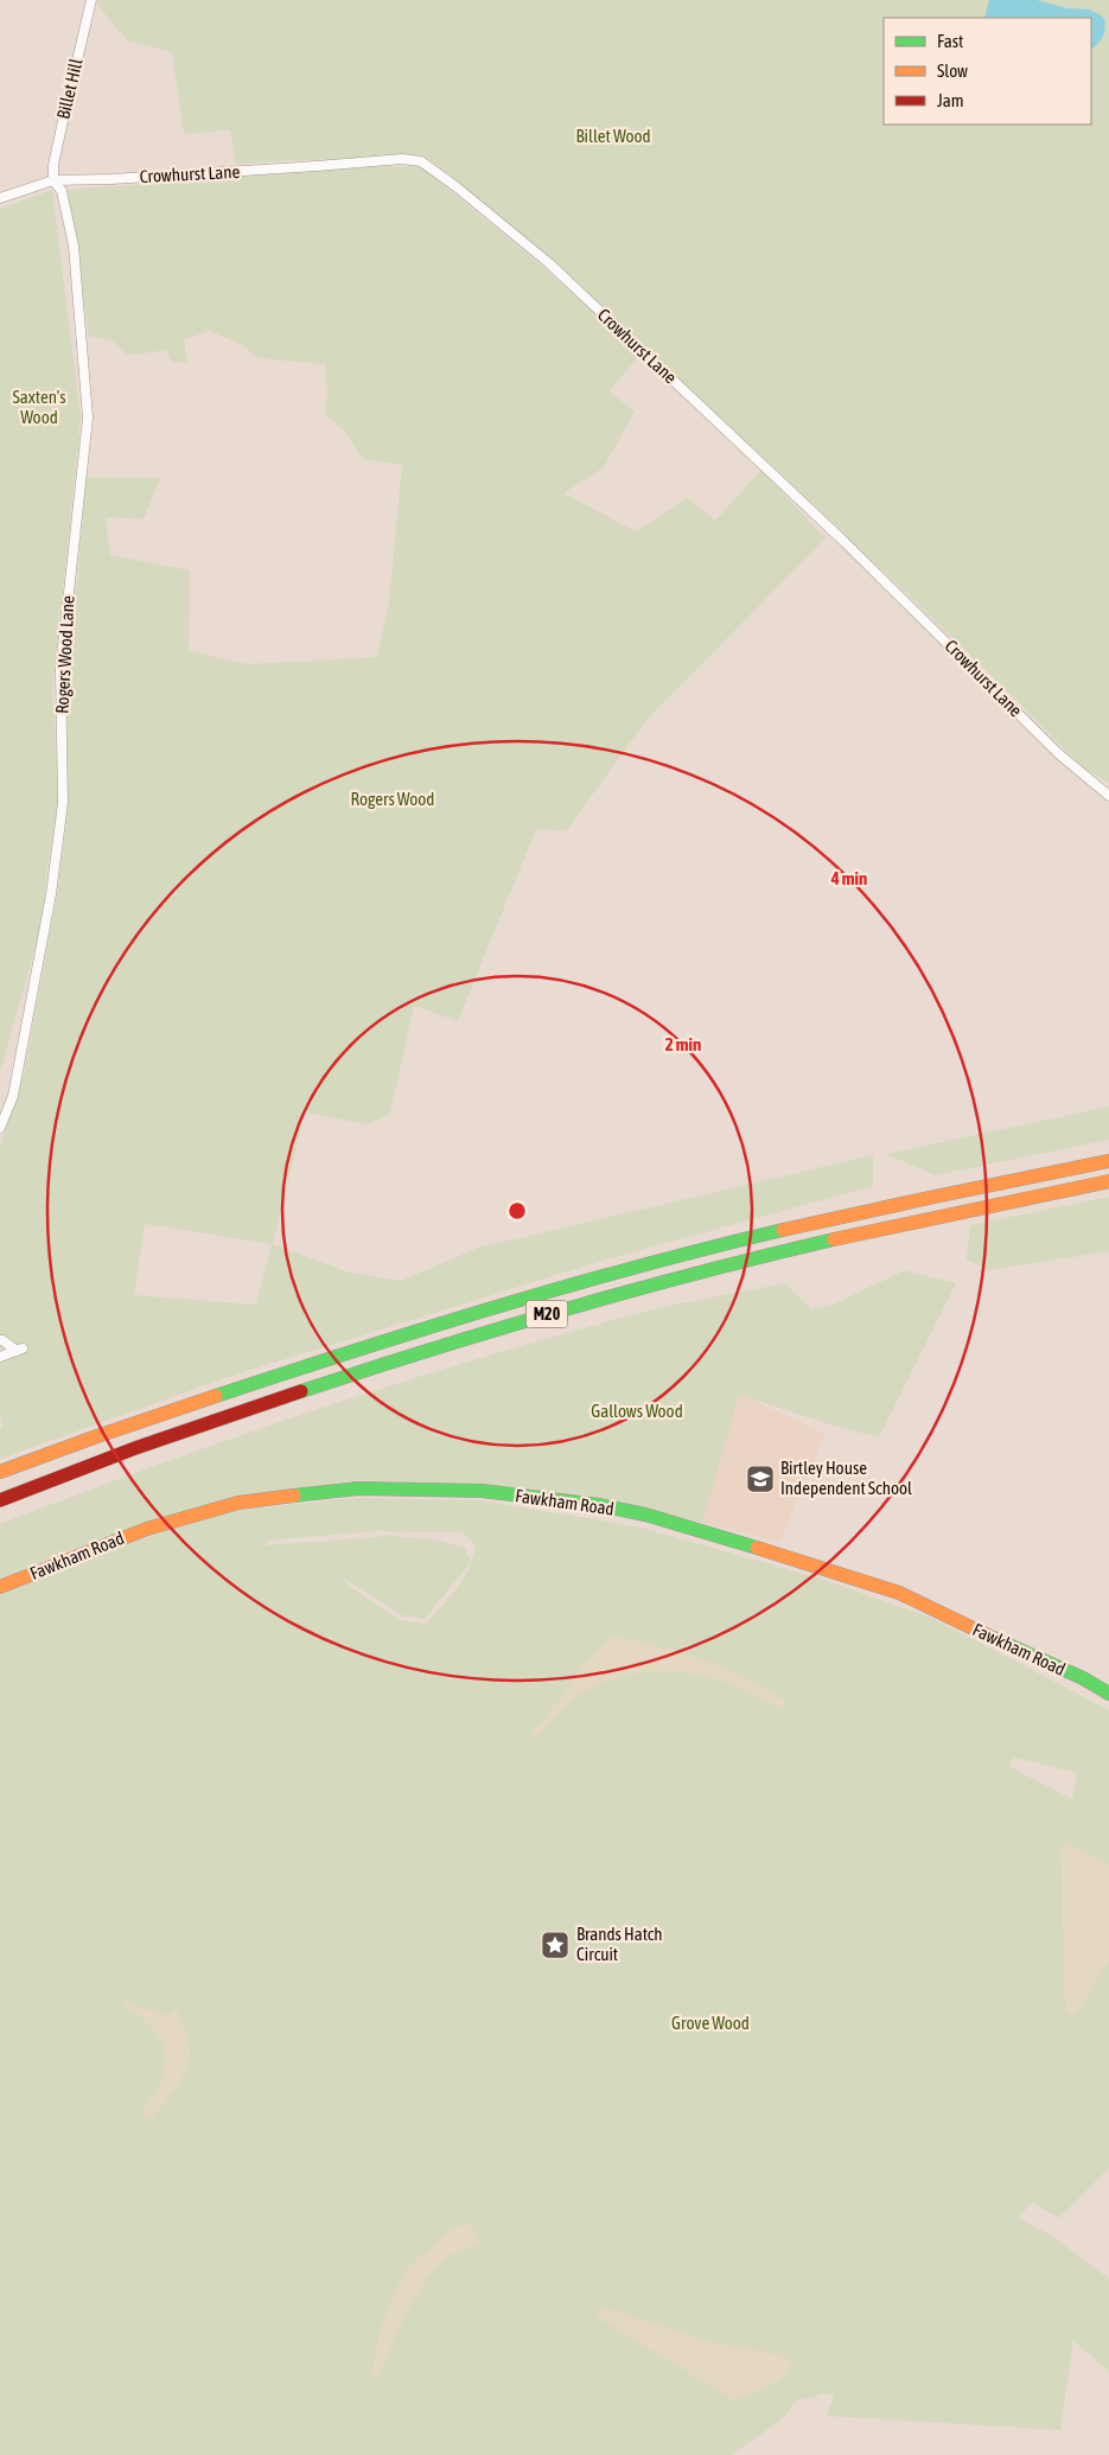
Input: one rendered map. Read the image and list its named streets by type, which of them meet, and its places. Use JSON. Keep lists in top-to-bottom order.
{
  "streets": {
    "main road": ["M20", "Fawkham Road"],
    "street": ["Billet Hill", "Crowhurst Lane", "Rogers Wood Lane"]
  },
  "crossings": [
    ["Billet Hill", "Crowhurst Lane"],
    ["Billet Hill", "Rogers Wood Lane"],
    ["Crowhurst Lane", "Rogers Wood Lane"]
  ],
  "parks": [
    "Billet Wood",
    "Saxten's Wood",
    "Rogers Wood",
    "Gallows Wood",
    "Grove Wood"
  ],
  "places": {
    "school or university": ["Birtley House Independent School"],
    "place": ["Brands Hatch Circuit"]
  },
  "legend": ["Fast", "Slow", "Jam"],
  "rings": ["4 min", "2 min"]
}
